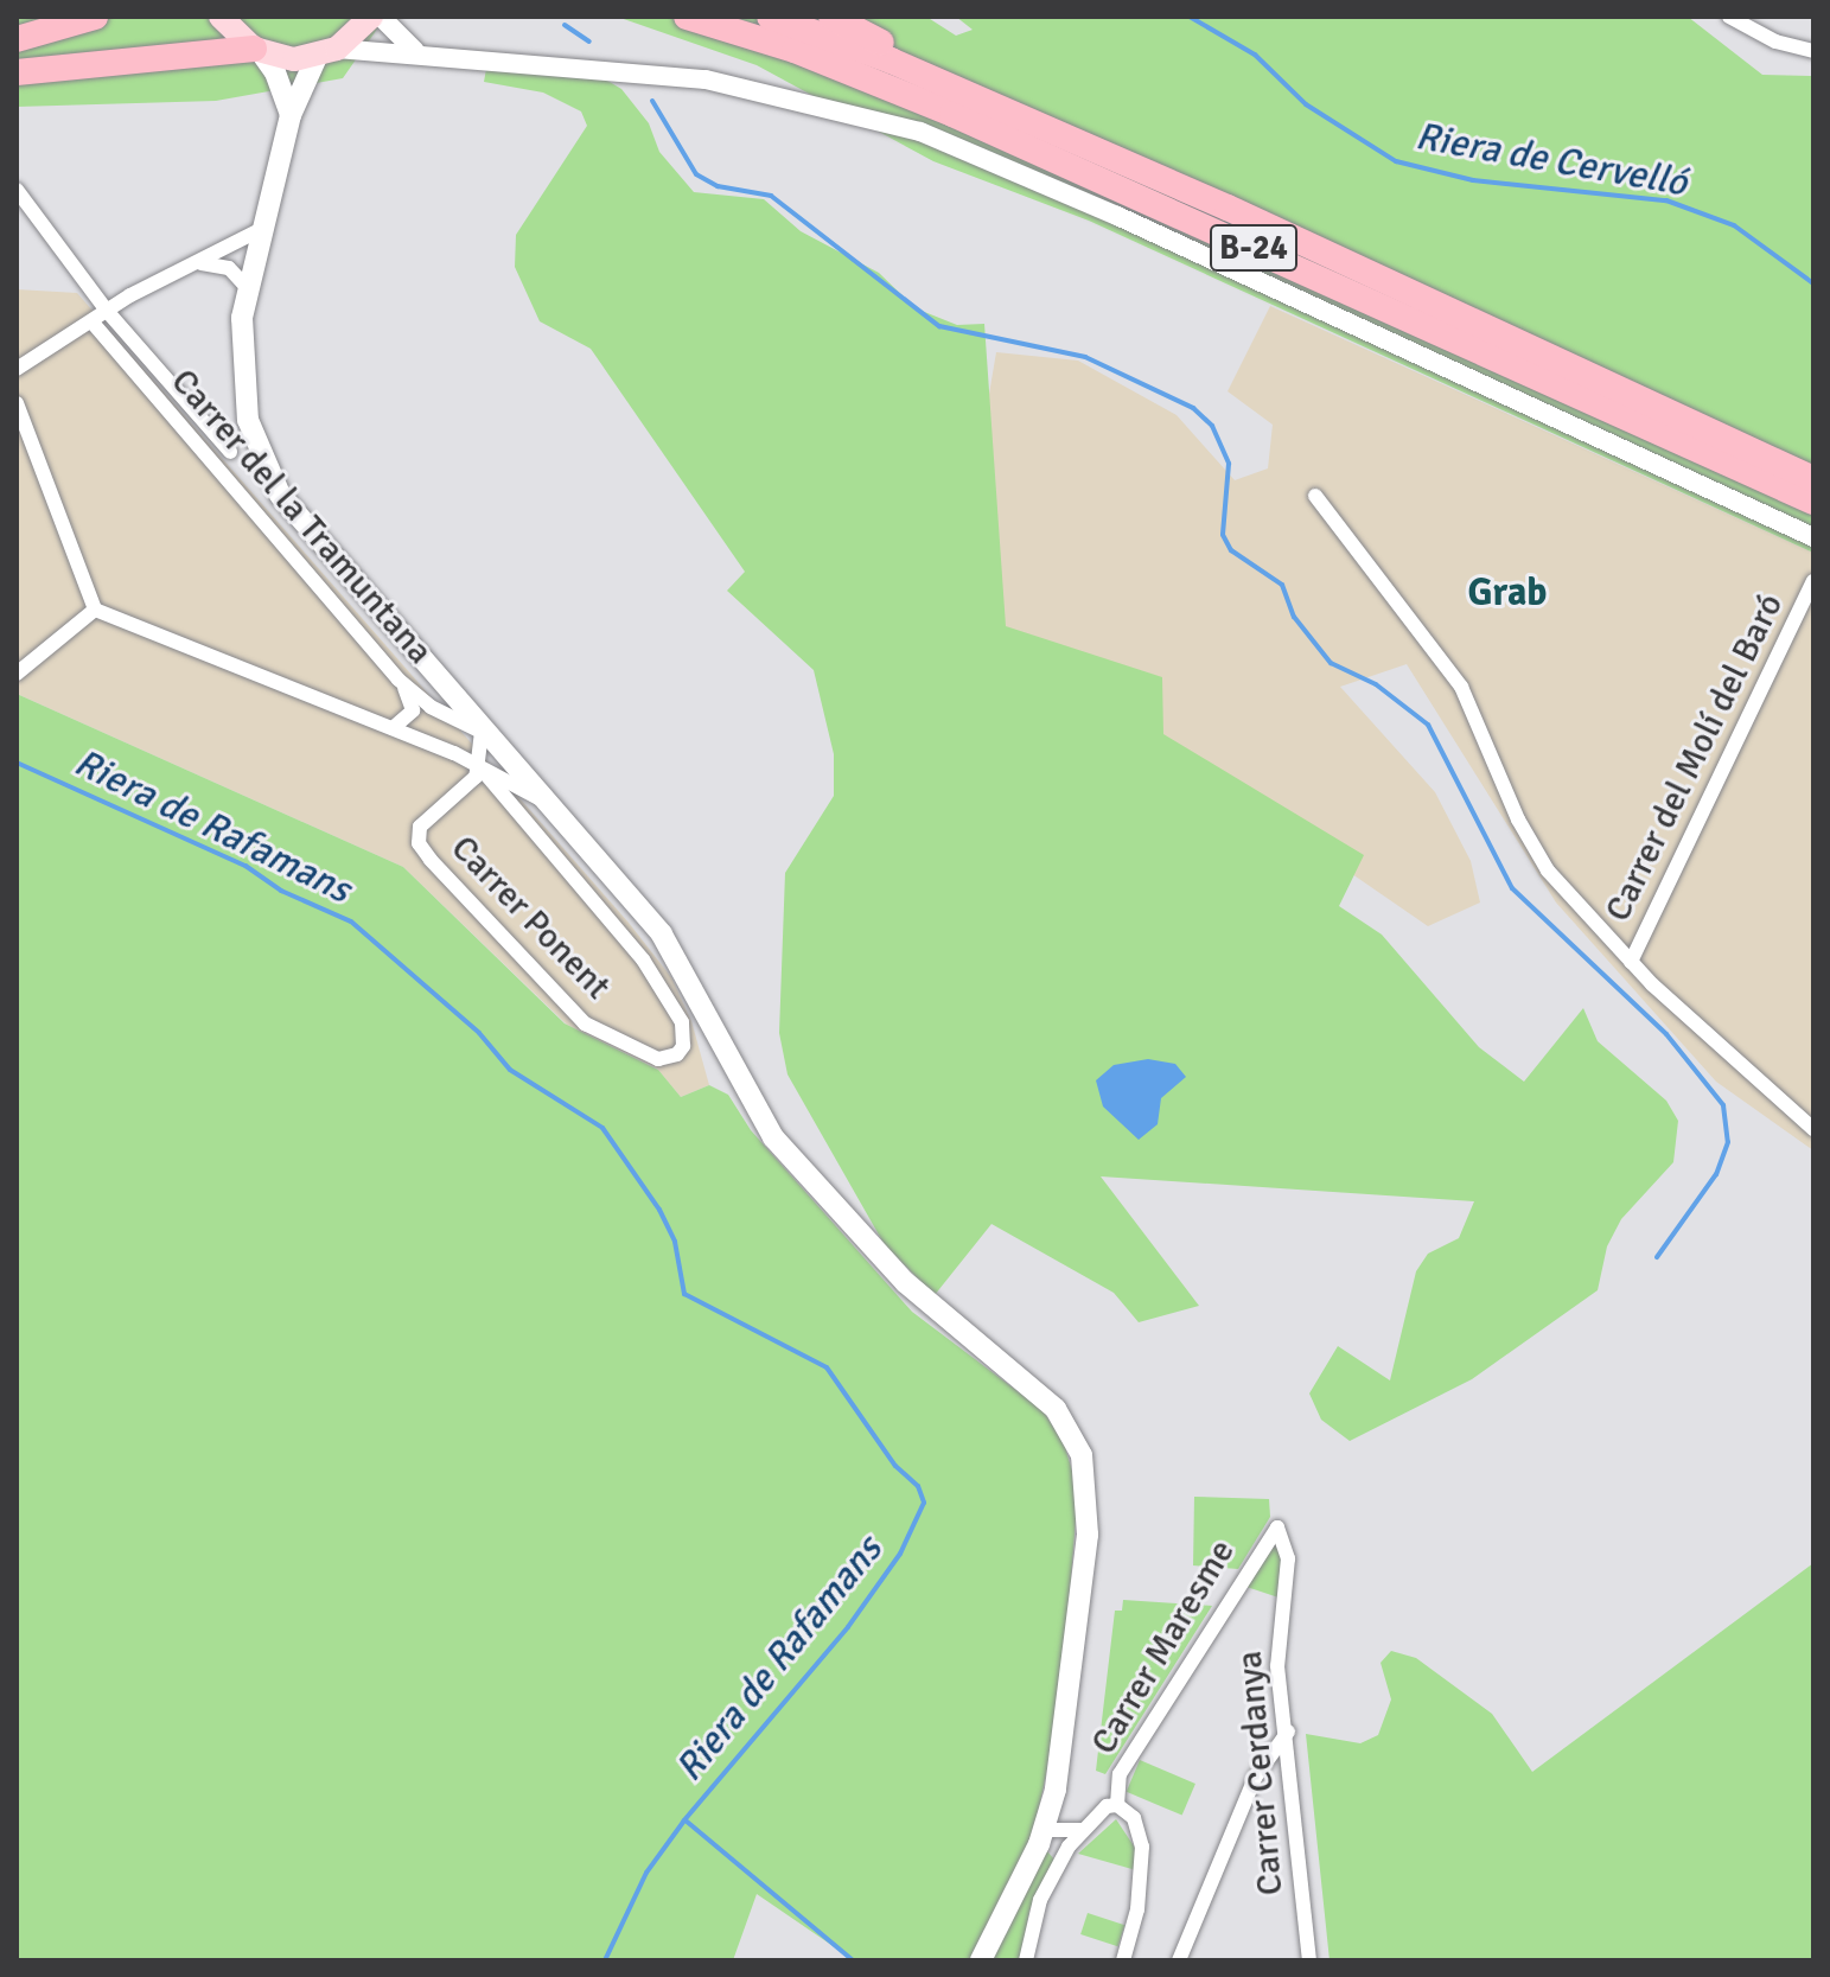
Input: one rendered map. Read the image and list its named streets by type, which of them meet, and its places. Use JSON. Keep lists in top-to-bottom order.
{
  "streets": {
    "highway": ["B-24"],
    "street": [
      "Carrer del la Tramuntana",
      "Carrer del Molí del Baró",
      "Carrer Ponent",
      "Carrer Maresme",
      "Carrer Cerdanya"
    ]
  },
  "crossings": [
    ["Carrer Maresme", "Carrer Cerdanya"]
  ],
  "districts": ["Grab"],
  "water": ["Riera de Cervelló", "Riera de Rafamans"]
}
